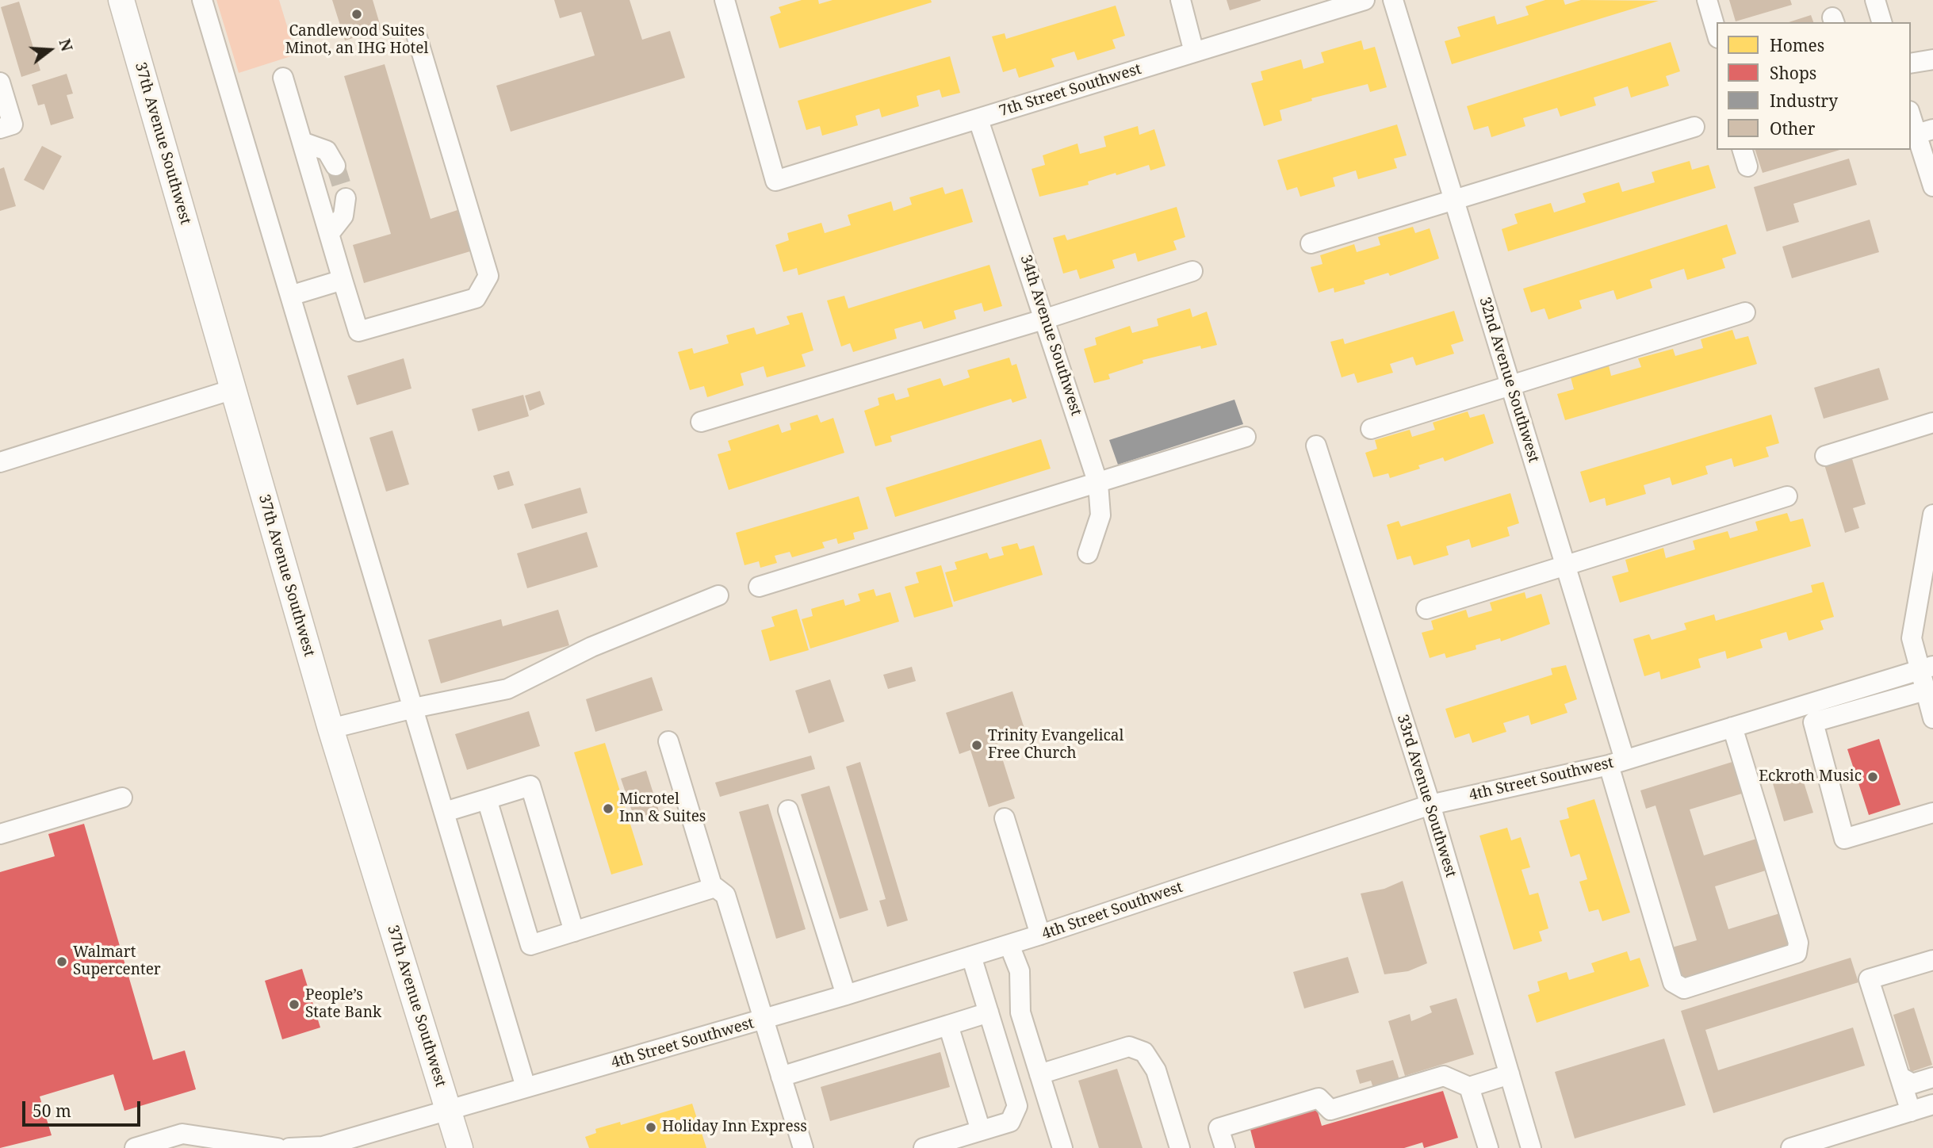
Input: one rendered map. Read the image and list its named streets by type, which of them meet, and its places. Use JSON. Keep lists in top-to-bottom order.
{
  "streets": {
    "main road": ["37th Avenue Southwest"],
    "street": [
      "7th Street Southwest",
      "34th Avenue Southwest",
      "32nd Avenue Southwest",
      "4th Street Southwest",
      "33rd Avenue Southwest"
    ]
  },
  "crossings": [
    ["7th Street Southwest", "34th Avenue Southwest"],
    ["37th Avenue Southwest", "4th Street Southwest"],
    ["32nd Avenue Southwest", "4th Street Southwest"],
    ["4th Street Southwest", "33rd Avenue Southwest"]
  ],
  "places": [
    "Candlewood Suites Minot, an IHG Hotel",
    "Trinity Evangelical Free Church",
    "Eckroth Music",
    "Microtel Inn & Suites",
    "Walmart Supercenter",
    "People’s State Bank",
    "Holiday Inn Express"
  ],
  "legend": [
    "Homes",
    "Shops",
    "Industry",
    "Other"
  ],
  "scale_bar": "50 m",
  "north": "right"
}
